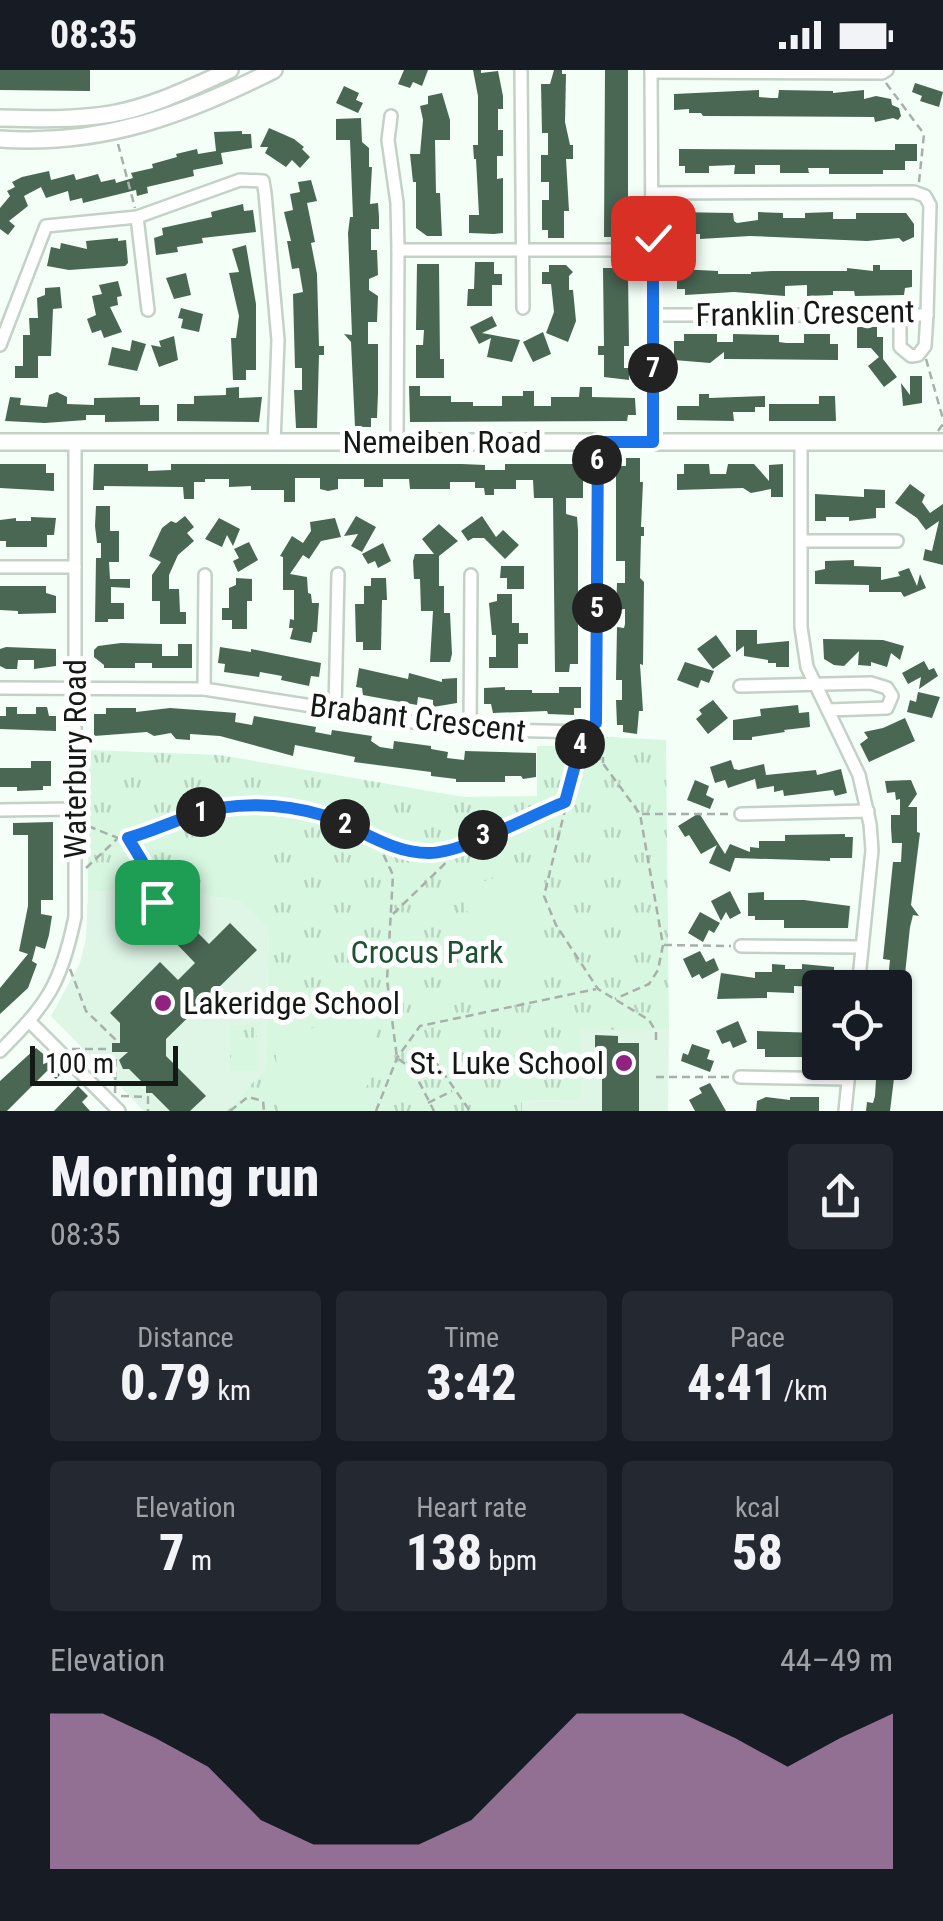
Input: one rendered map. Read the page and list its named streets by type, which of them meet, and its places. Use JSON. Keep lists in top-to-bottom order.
{
  "streets": {
    "street": [
      "Franklin Crescent",
      "Nemeiben Road",
      "Brabant Crescent",
      "Waterbury Road"
    ]
  },
  "crossings": [
    ["Nemeiben Road", "Waterbury Road"],
    ["Brabant Crescent", "Waterbury Road"]
  ],
  "parks": ["Crocus Park"],
  "places": ["Lakeridge School", "St. Luke School"],
  "scale_bar": "100 m",
  "page": {
    "status": "08:35",
    "pins": [
      "7",
      "6",
      "5",
      "4",
      "1",
      "2",
      "3"
    ],
    "scale": "100 m",
    "heading": ["Morning run", "08:35"],
    "stats": [
      ["Distance", "0.79 km"],
      ["Time", "3:42"],
      ["Pace", "4:41 /km"],
      ["Elevation", "7 m"],
      ["Heart rate", "138 bpm"],
      ["kcal", "58"]
    ],
    "chart": ["Elevation", "44–49 m"]
  }
}
